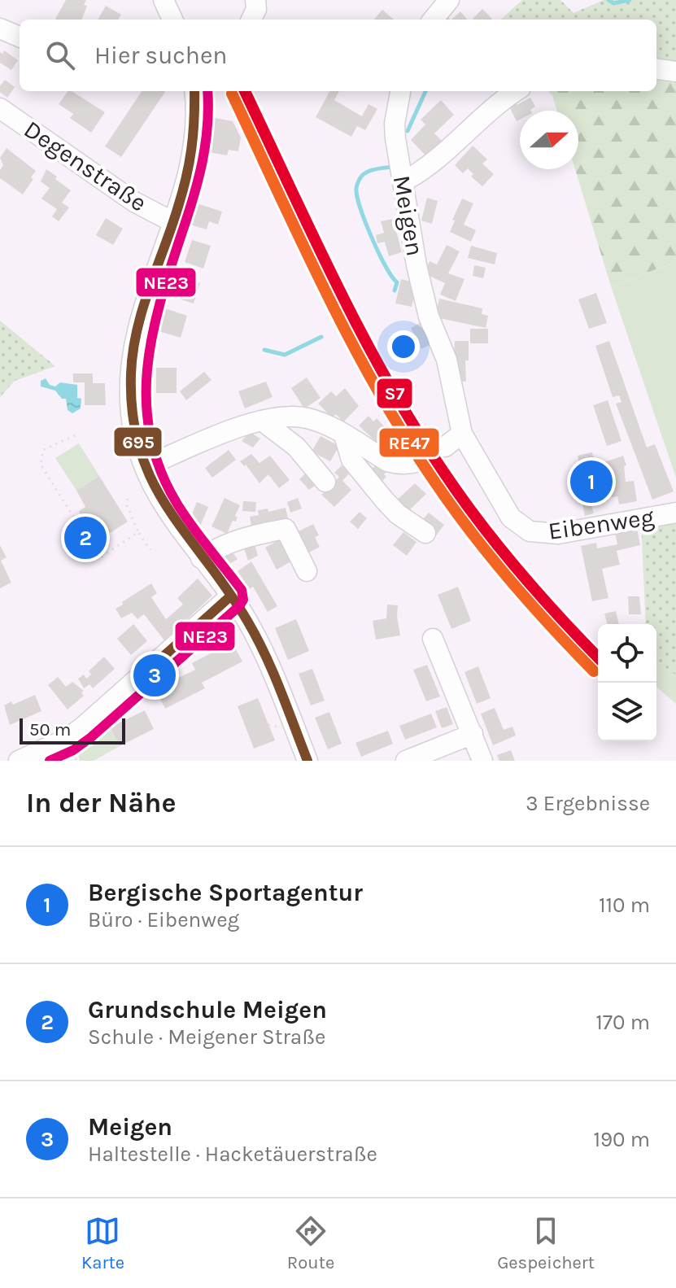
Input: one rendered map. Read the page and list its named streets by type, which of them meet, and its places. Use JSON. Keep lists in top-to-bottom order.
{
  "streets": {
    "street": ["Degenstraße", "Meigen", "Eibenweg"]
  },
  "crossings": [
    ["Meigen", "Eibenweg"]
  ],
  "lines": [
    "transit line S7",
    "transit line 695",
    "transit line NE23",
    "transit line RE47"
  ],
  "scale_bar": "50 m",
  "north": "right",
  "page": {
    "search": "Hier suchen",
    "pins": ["1", "2", "3"],
    "scale": "50 m",
    "heading": ["In der Nähe", "3 Ergebnisse"],
    "list": [
      {
        "mark": "1",
        "name": "Bergische Sportagentur",
        "note": "Büro · Eibenweg",
        "value": "110 m"
      },
      {
        "mark": "2",
        "name": "Grundschule Meigen",
        "note": "Schule · Meigener Straße",
        "value": "170 m"
      },
      {
        "mark": "3",
        "name": "Meigen",
        "note": "Haltestelle · Hacketäuerstraße",
        "value": "190 m"
      }
    ],
    "nav": ["Karte", "Route", "Gespeichert"]
  }
}
